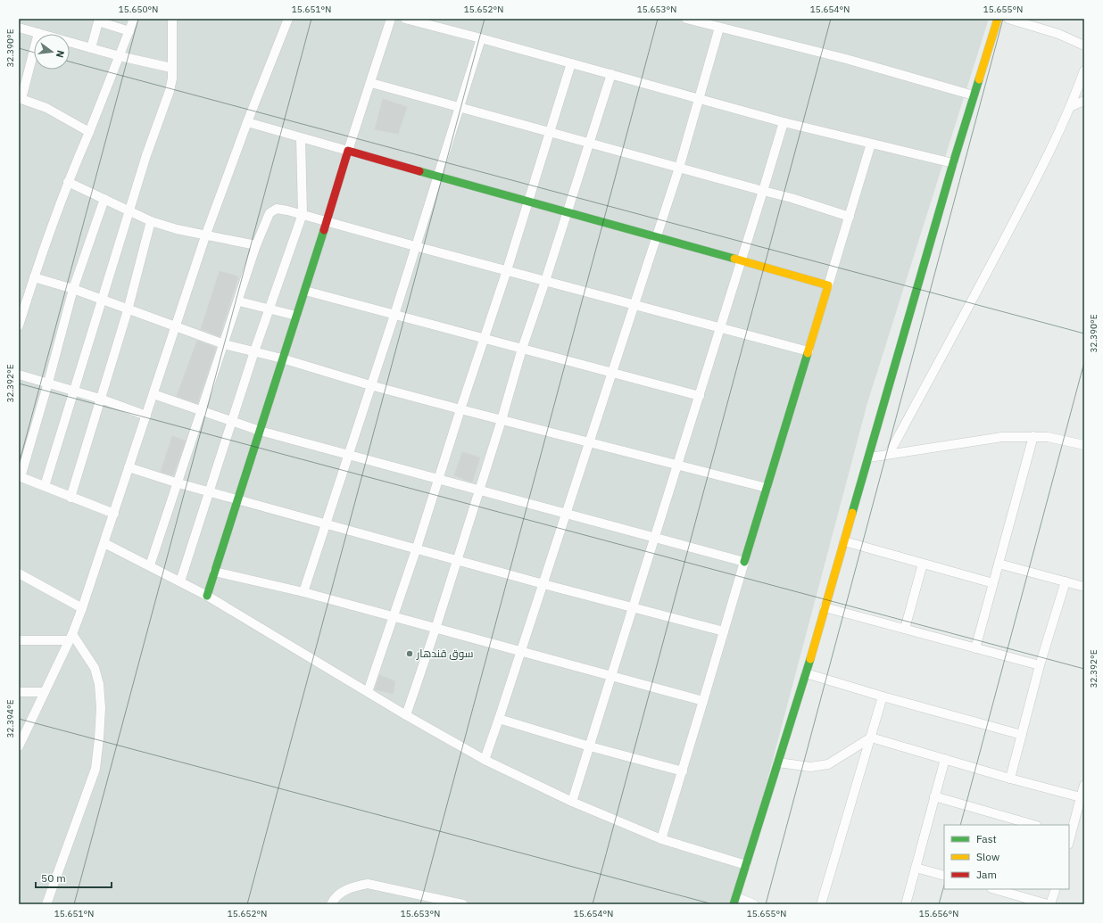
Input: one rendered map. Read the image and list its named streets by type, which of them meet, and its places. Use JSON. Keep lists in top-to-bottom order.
{
  "places": ["سوق قندهار"],
  "legend": ["Fast", "Slow", "Jam"],
  "scale_bar": "50 m",
  "north": "right",
  "coordinates": [
    "15.650°N",
    "15.651°N",
    "15.652°N",
    "15.653°N",
    "15.654°N",
    "15.655°N",
    "32.390°E",
    "32.392°E",
    "32.394°E",
    "15.656°N"
  ]
}
